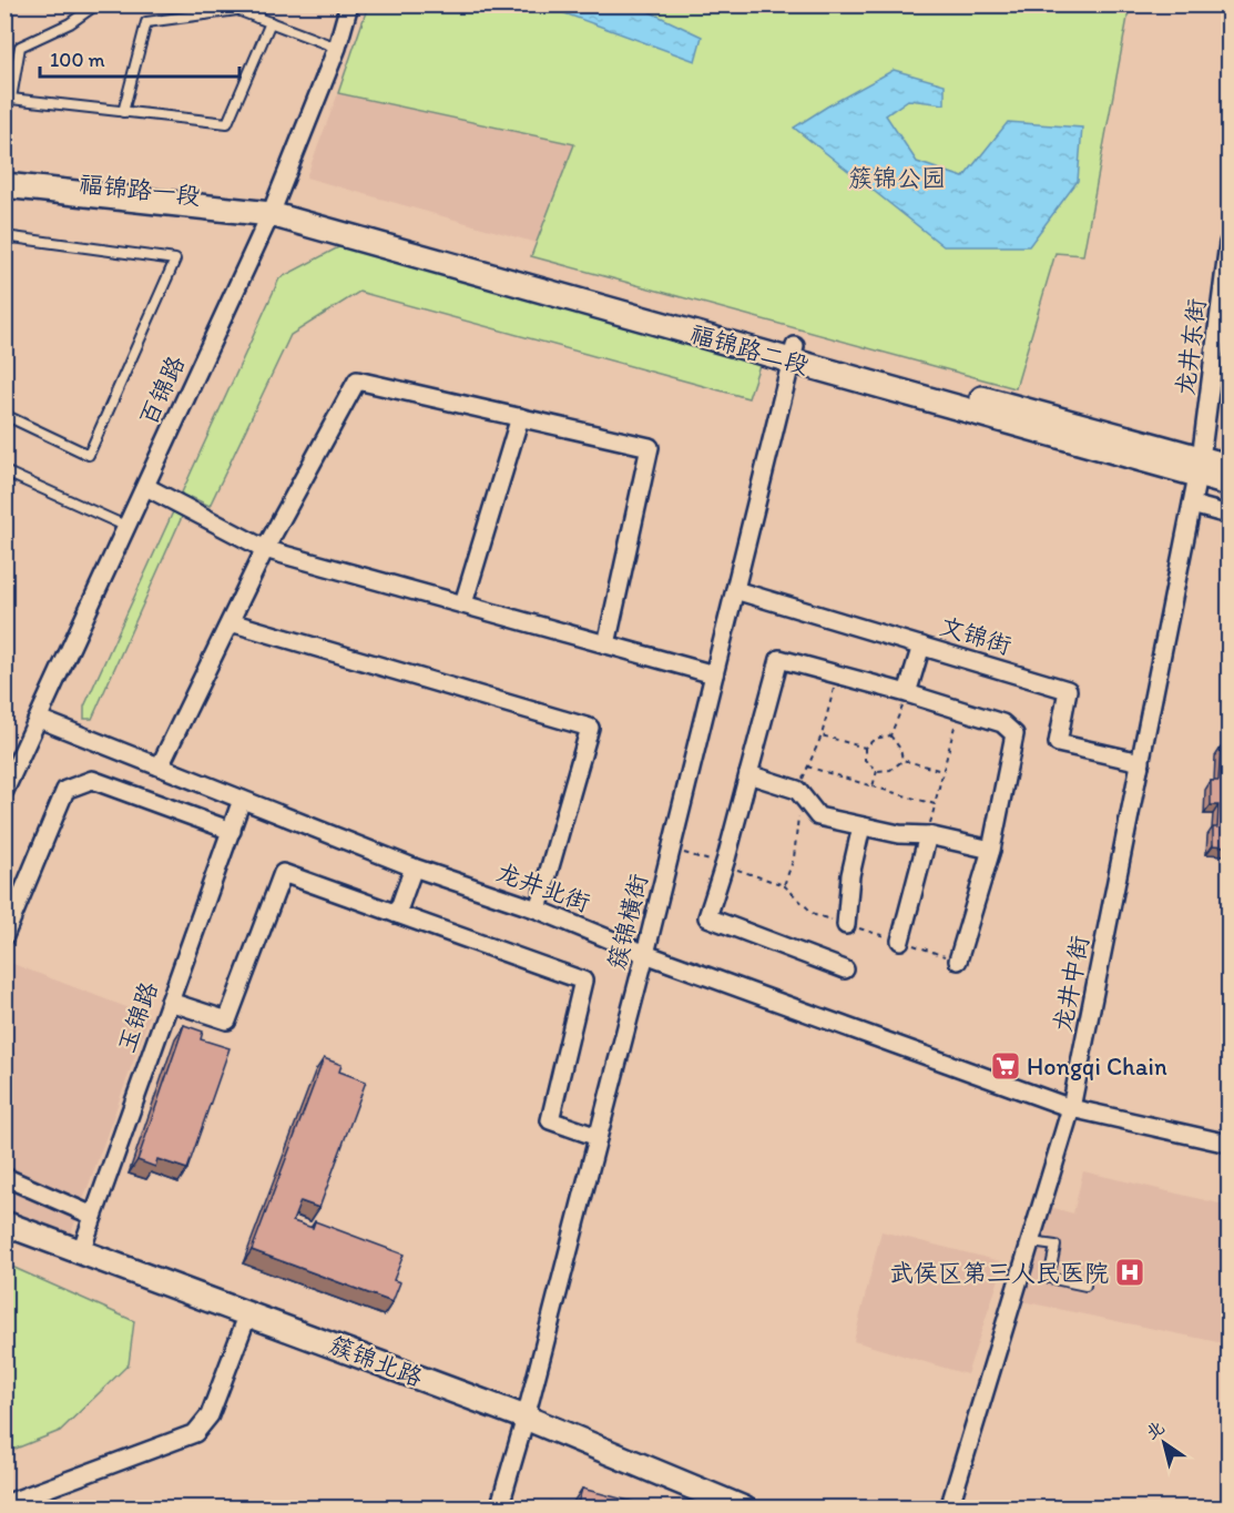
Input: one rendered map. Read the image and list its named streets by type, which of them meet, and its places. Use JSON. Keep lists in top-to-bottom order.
{
  "streets": {
    "street": [
      "福锦路一段",
      "龙井东街",
      "福锦路二段",
      "百锦路",
      "文锦街",
      "龙井北街",
      "簇锦横街",
      "龙井中街",
      "玉锦路",
      "簇锦北路"
    ]
  },
  "crossings": [
    ["福锦路一段", "福锦路二段"],
    ["福锦路一段", "百锦路"],
    ["龙井东街", "福锦路二段"],
    ["龙井东街", "龙井中街"],
    ["福锦路二段", "百锦路"],
    ["福锦路二段", "簇锦横街"],
    ["福锦路二段", "龙井中街"],
    ["百锦路", "龙井北街"],
    ["文锦街", "簇锦横街"],
    ["文锦街", "龙井中街"],
    ["龙井北街", "簇锦横街"],
    ["龙井北街", "龙井中街"],
    ["龙井北街", "玉锦路"],
    ["簇锦横街", "簇锦北路"],
    ["玉锦路", "簇锦北路"]
  ],
  "parks": ["簇锦公园"],
  "places": {
    "supermarket": ["Hongqi Chain"],
    "hospital": ["武侯区第三人民医院"]
  },
  "scale_bar": "100 m",
  "north": "top left"
}
